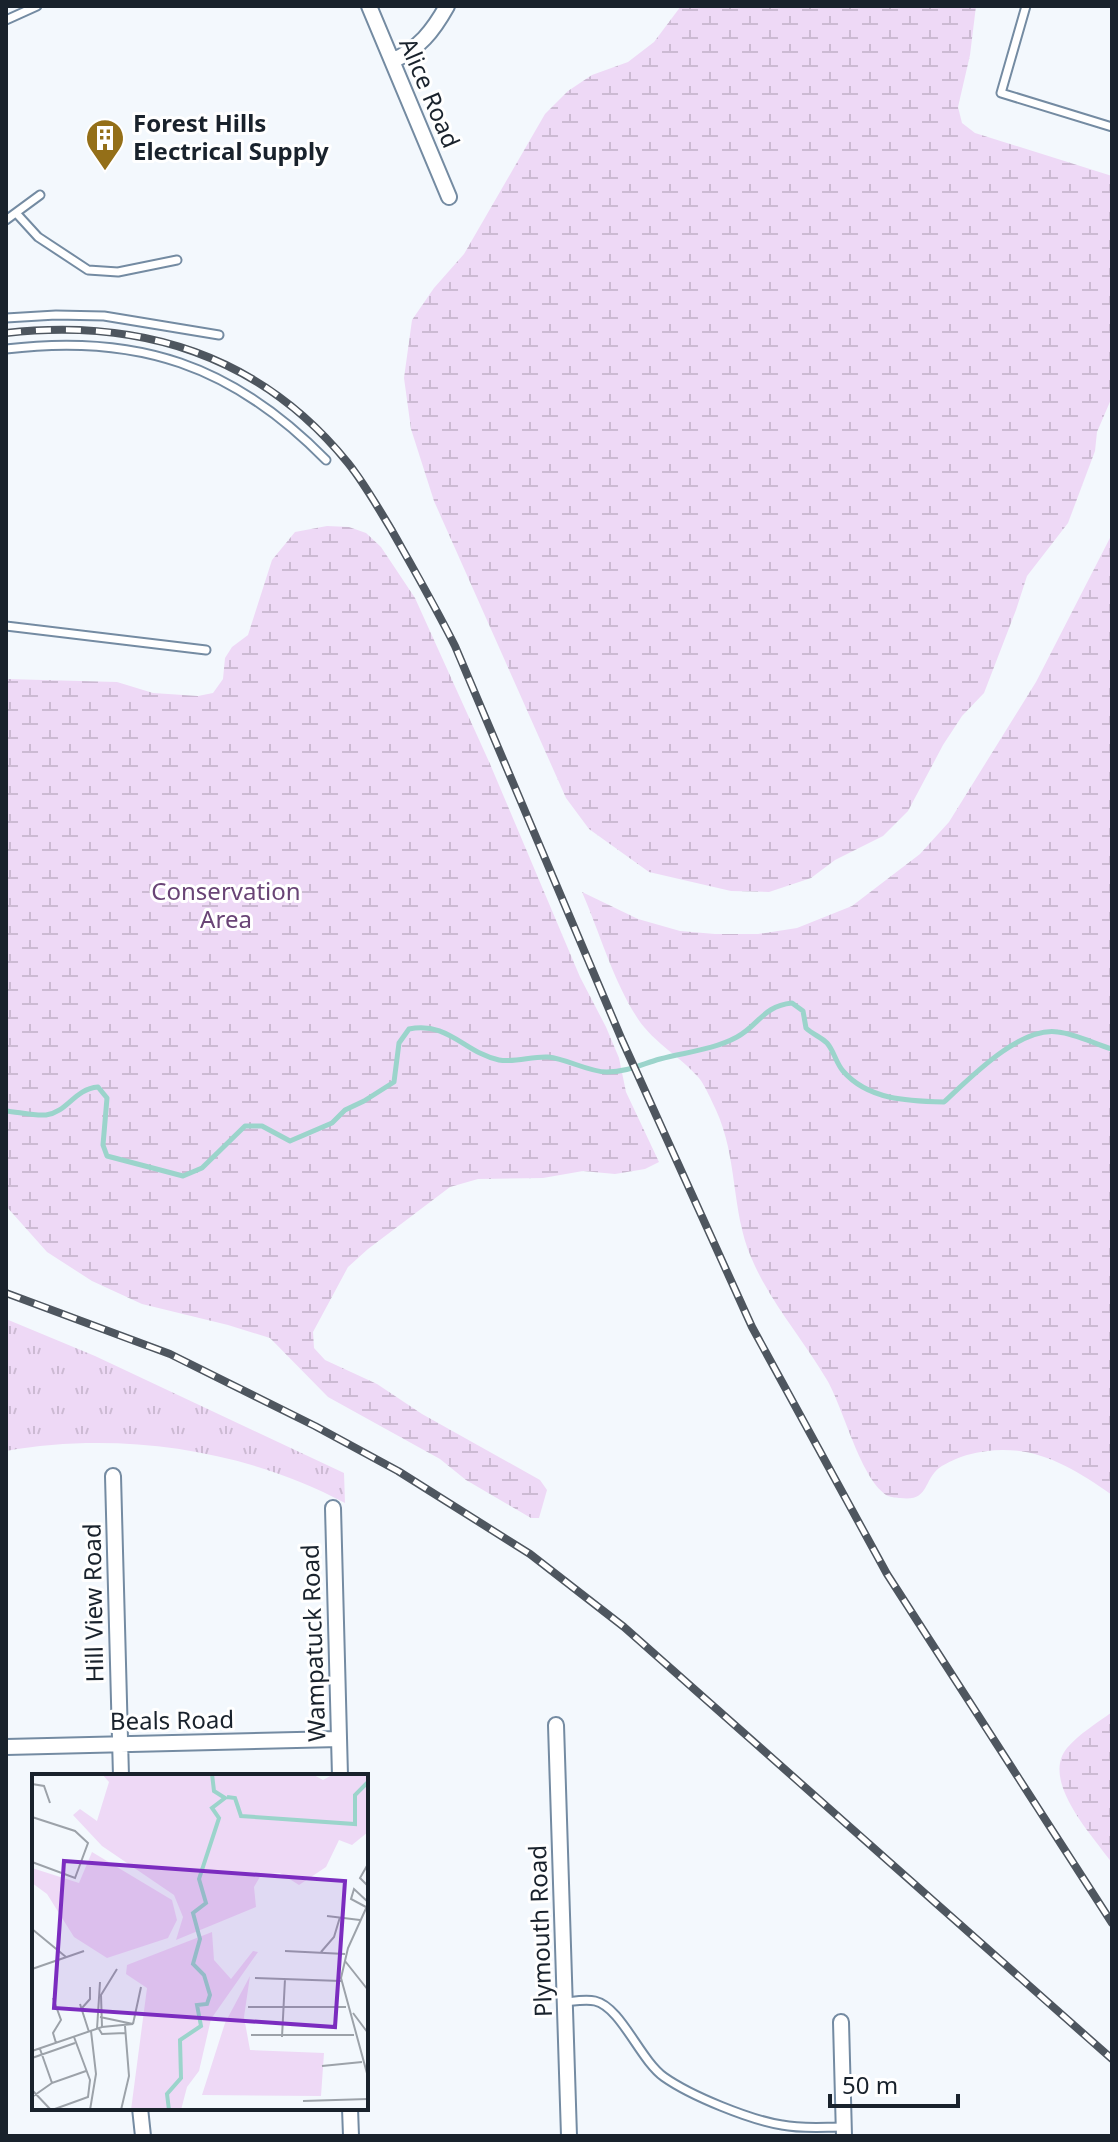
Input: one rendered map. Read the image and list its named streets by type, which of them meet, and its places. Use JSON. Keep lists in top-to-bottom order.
{
  "streets": {
    "street": [
      "Alice Road",
      "Hill View Road",
      "Wampatuck Road",
      "Beals Road",
      "Plymouth Road"
    ]
  },
  "crossings": [
    ["Hill View Road", "Beals Road"],
    ["Wampatuck Road", "Beals Road"]
  ],
  "parks": ["Conservation Area"],
  "places": {
    "building": ["Forest Hills Electrical Supply"]
  },
  "scale_bar": "50 m"
}
